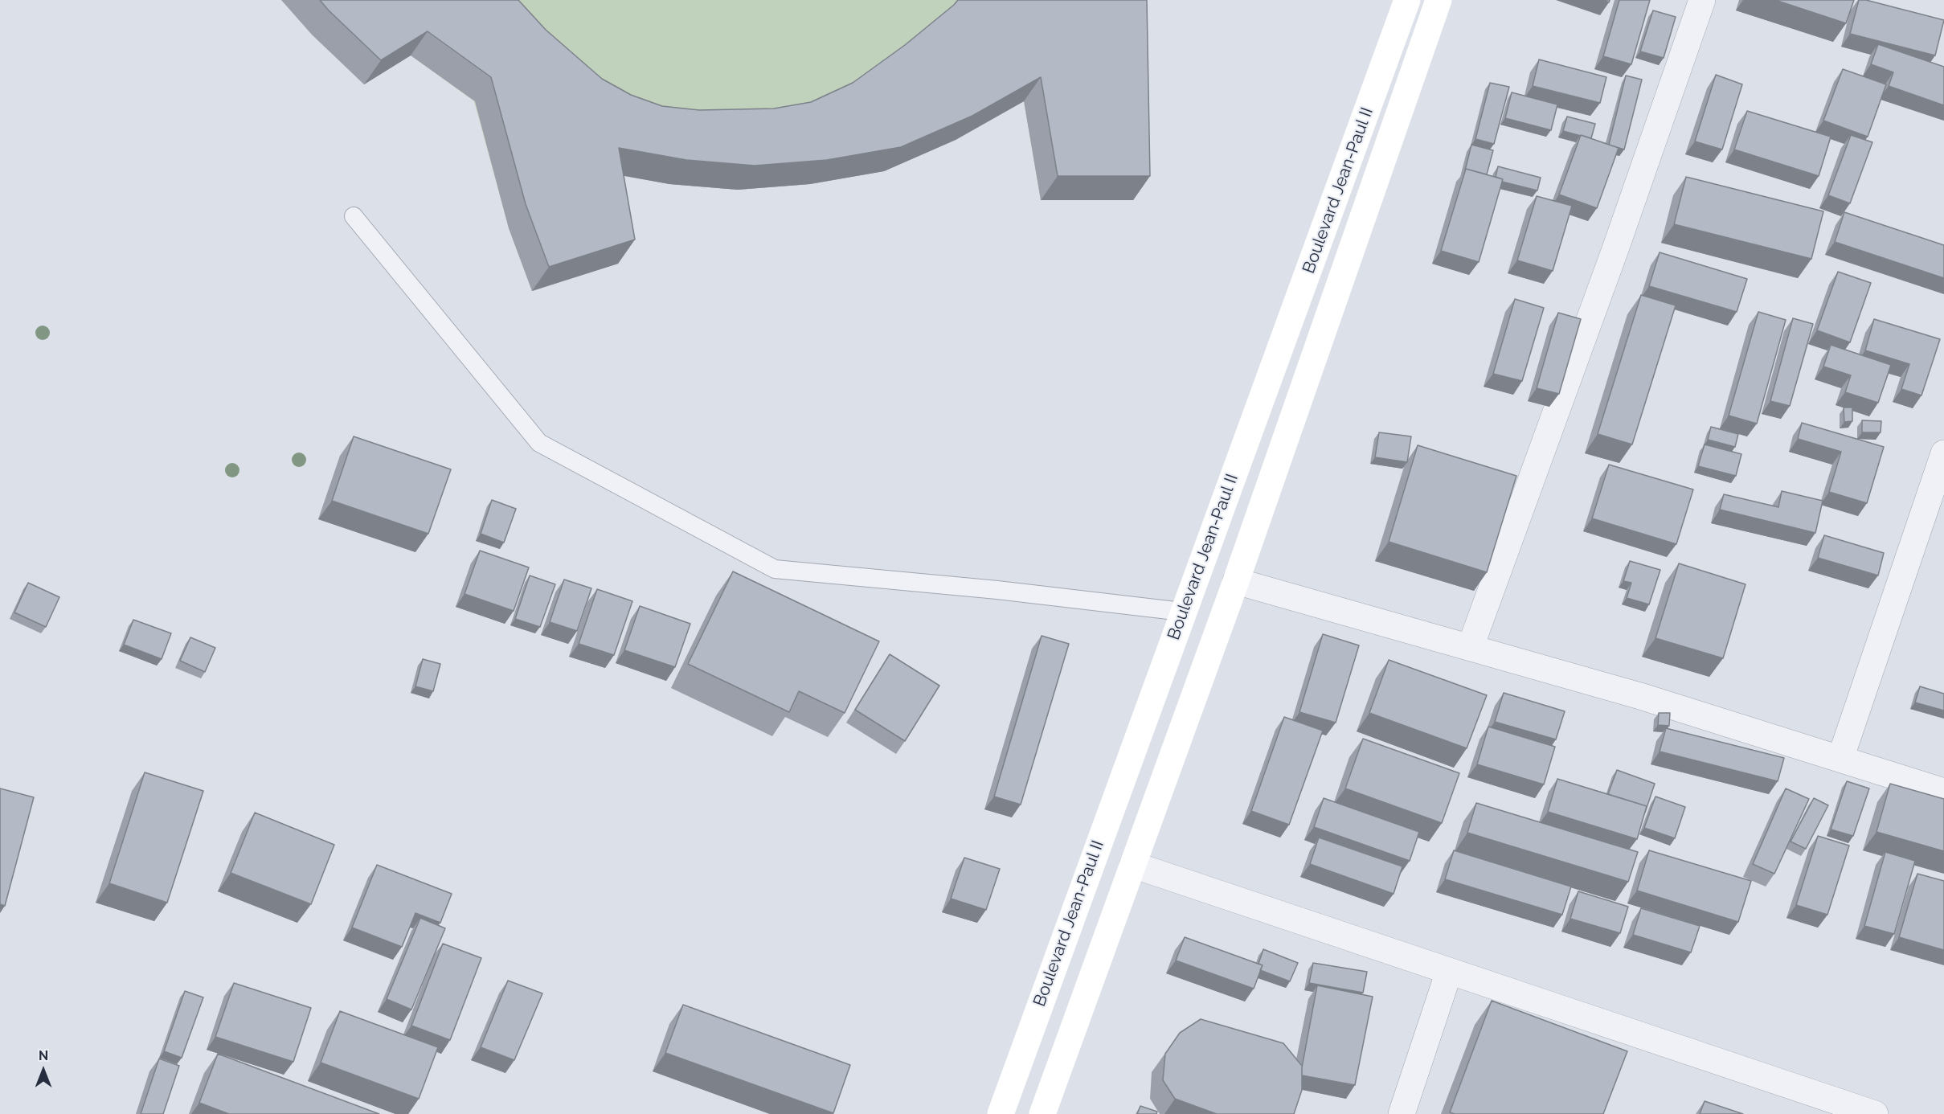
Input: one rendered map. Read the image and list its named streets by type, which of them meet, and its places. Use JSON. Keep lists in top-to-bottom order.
{
  "streets": {
    "main road": ["Boulevard Jean-Paul II"]
  },
  "north": "top"
}
